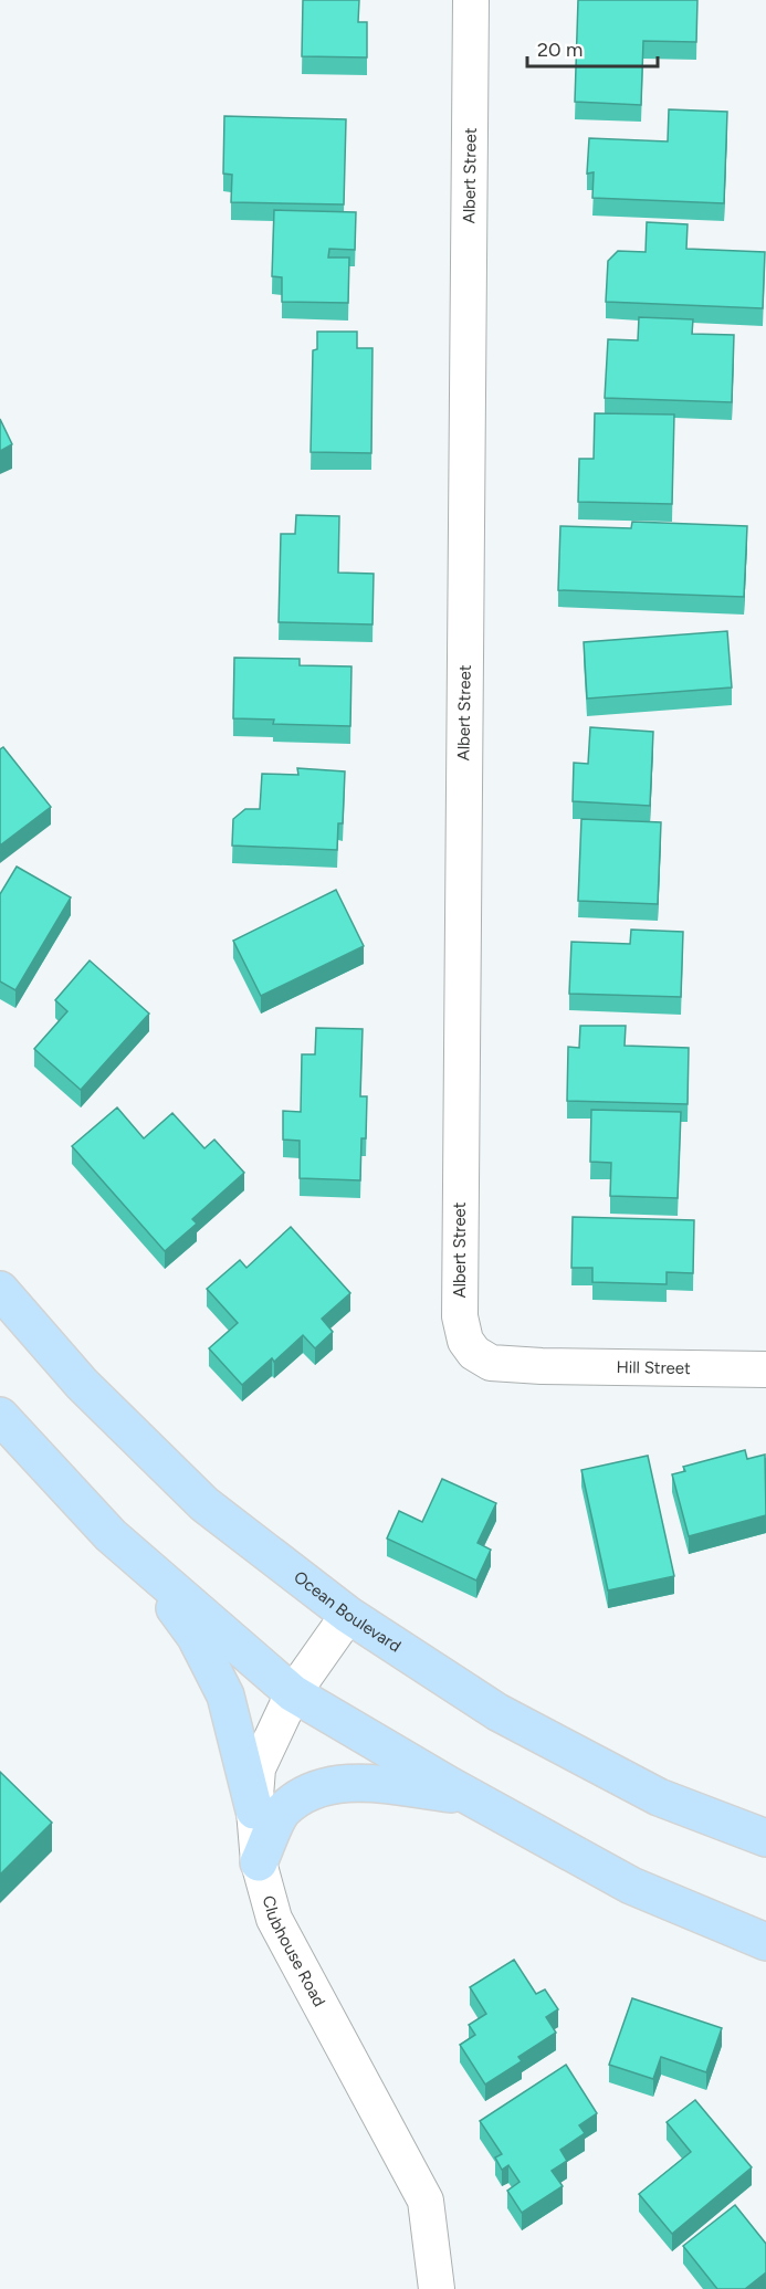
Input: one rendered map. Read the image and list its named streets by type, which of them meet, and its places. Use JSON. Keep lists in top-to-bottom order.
{
  "streets": {
    "main road": ["Ocean Boulevard"],
    "street": ["Albert Street", "Hill Street", "Clubhouse Road"]
  },
  "crossings": [
    ["Albert Street", "Hill Street"],
    ["Ocean Boulevard", "Clubhouse Road"]
  ],
  "scale_bar": "20 m"
}
